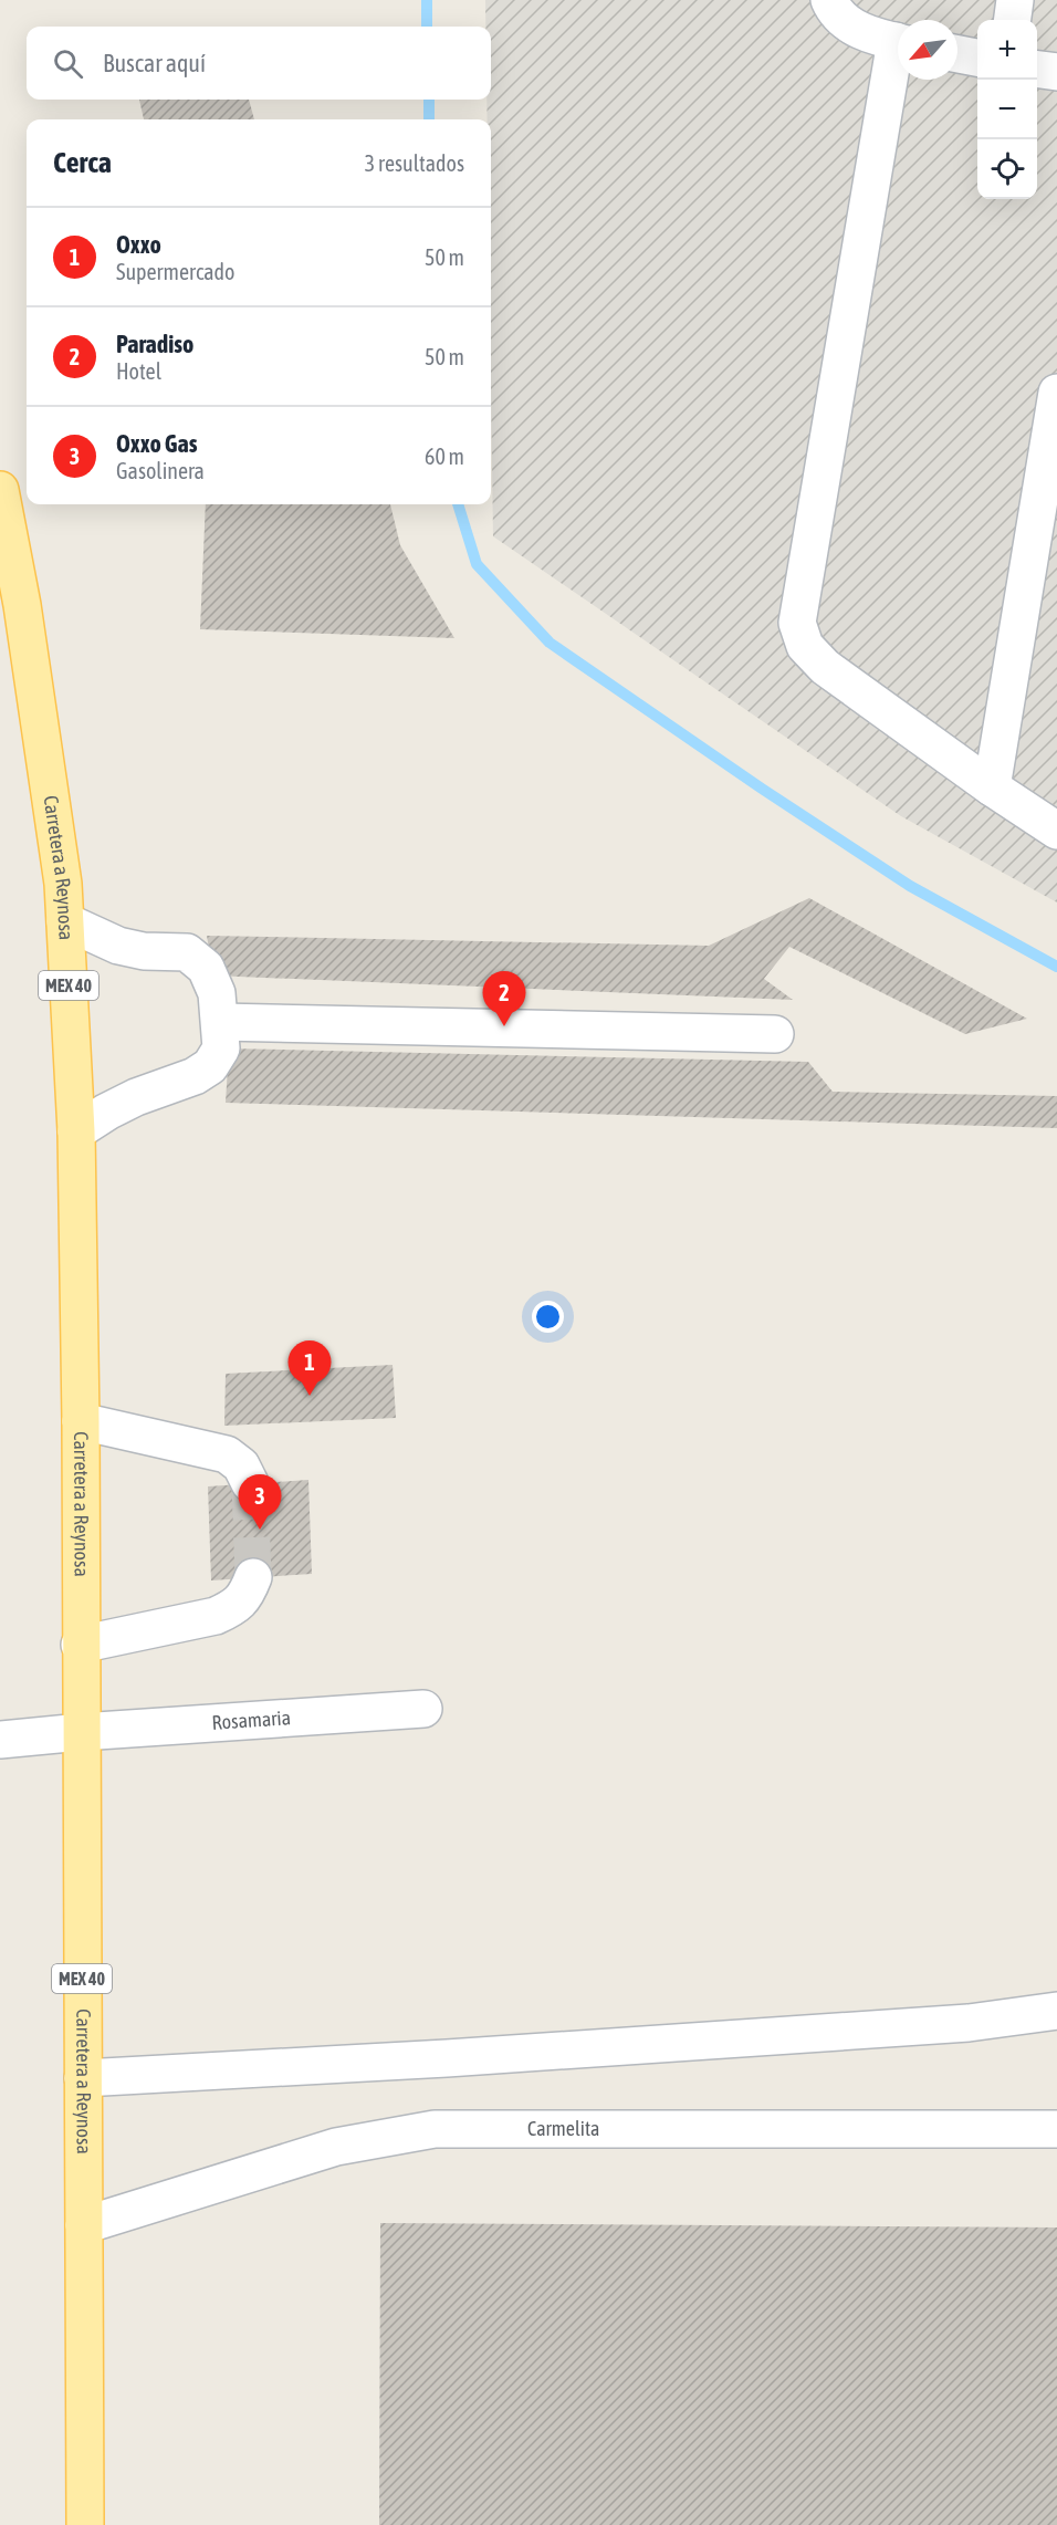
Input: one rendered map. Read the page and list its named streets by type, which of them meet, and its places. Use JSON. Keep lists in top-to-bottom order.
{
  "streets": {
    "main road": ["Carretera a Reynosa", "MEX 40"],
    "street": ["Rosamaria", "Carmelita"]
  },
  "crossings": [
    ["Carretera a Reynosa", "Rosamaria"],
    ["Carretera a Reynosa", "Carmelita"]
  ],
  "north": "bottom left",
  "page": {
    "map_buttons": ["+", "−"],
    "search": "Buscar aquí",
    "heading": ["Cerca", "3 resultados"],
    "list": [
      {
        "mark": "1",
        "name": "Oxxo",
        "note": "Supermercado",
        "value": "50 m"
      },
      {
        "mark": "2",
        "name": "Paradiso",
        "note": "Hotel",
        "value": "50 m"
      },
      {
        "mark": "3",
        "name": "Oxxo Gas",
        "note": "Gasolinera",
        "value": "60 m"
      }
    ],
    "pins": ["2", "1", "3"]
  }
}
